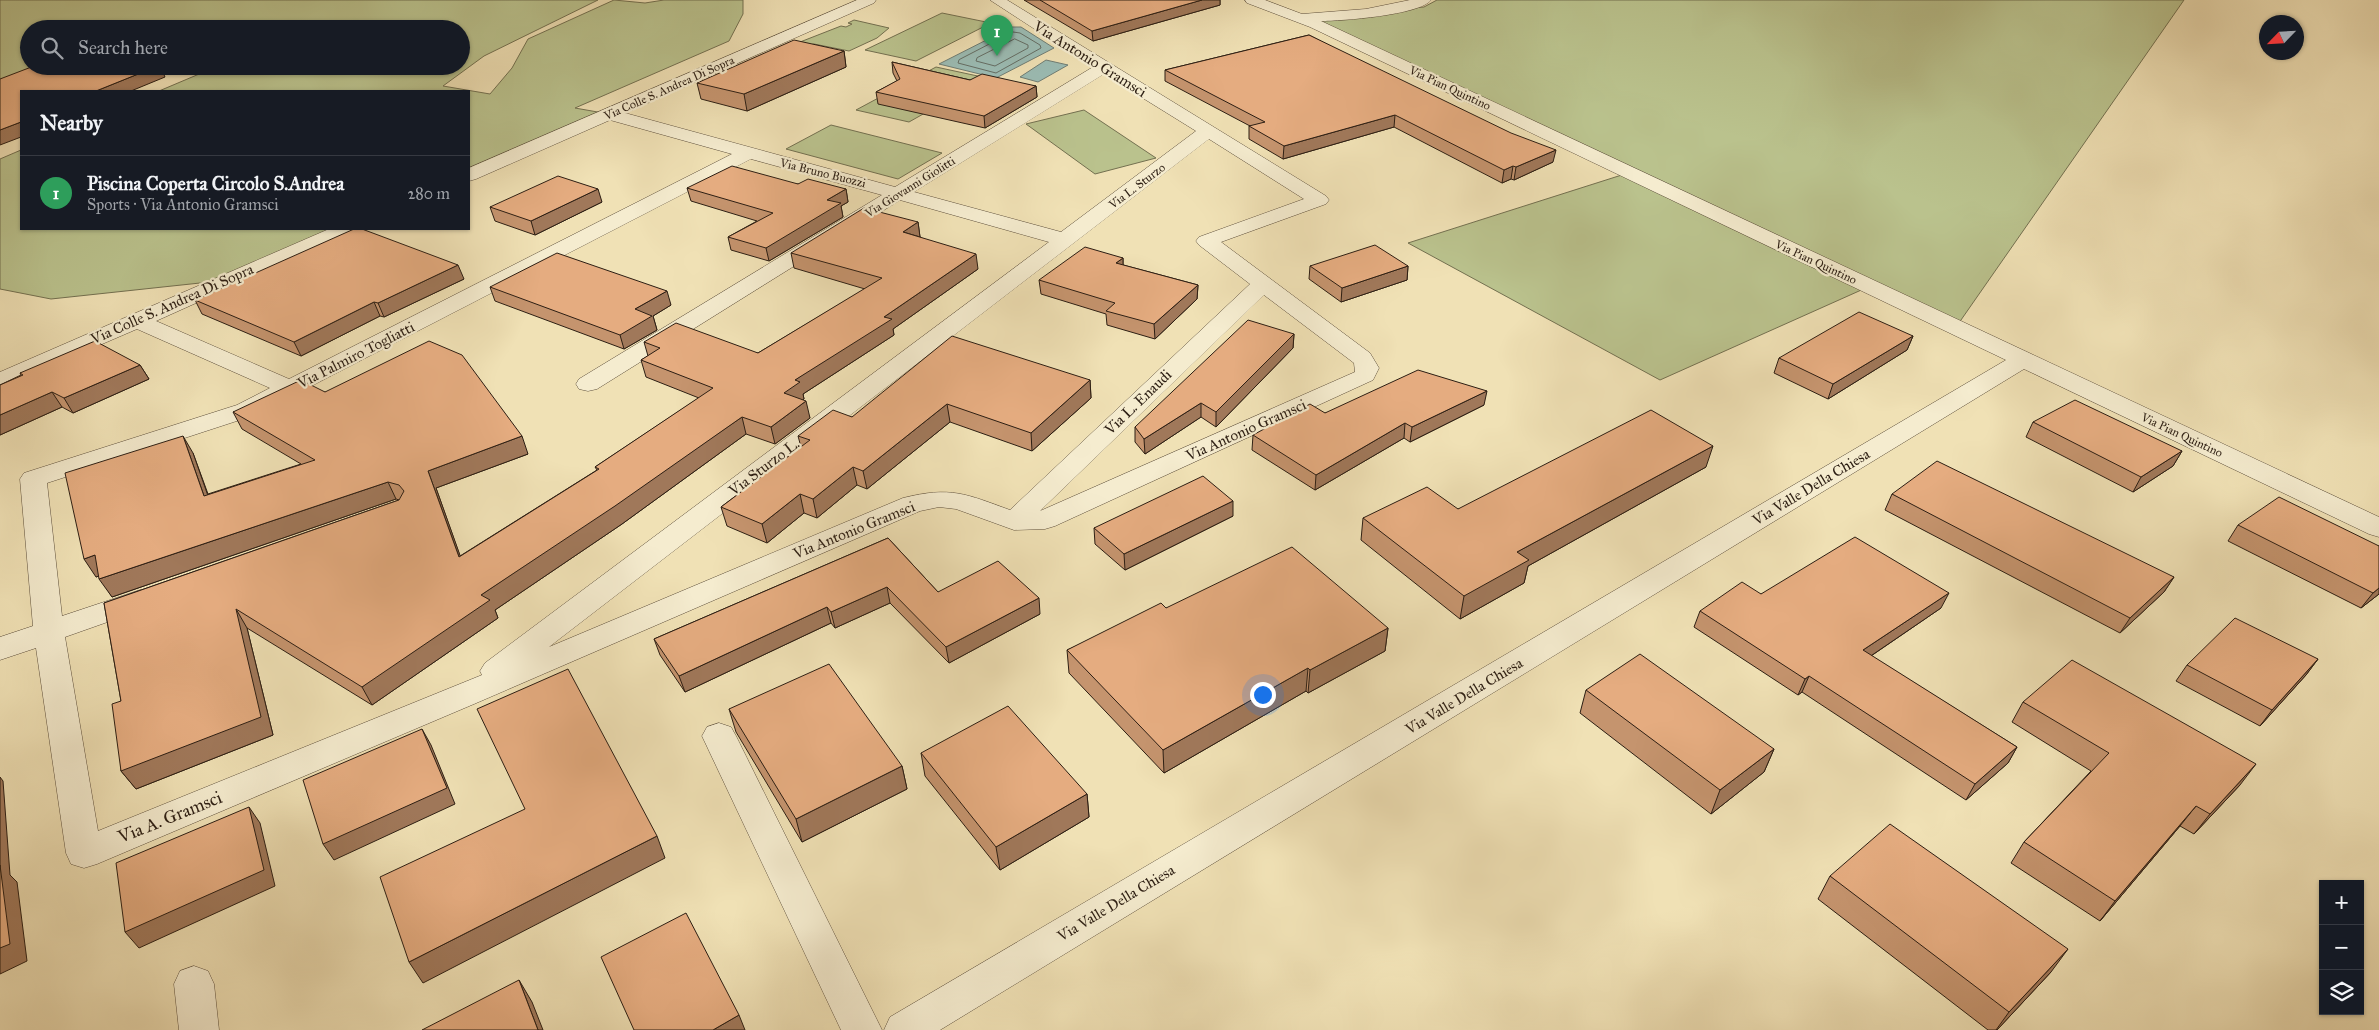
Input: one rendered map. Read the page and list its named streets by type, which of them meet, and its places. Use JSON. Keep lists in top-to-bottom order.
{
  "streets": {
    "street": [
      "Via Antonio Gramsci",
      "Via Colle S. Andrea Di Sopra",
      "Via Pian Quintino",
      "Via Bruno Buozzi",
      "Via L. Sturzo",
      "Via Giovanni Giolitti",
      "Via Palmiro Togliatti",
      "Via L. Enaudi",
      "Via Sturzo L.",
      "Via Valle Della Chiesa",
      "Via A. Gramsci"
    ]
  },
  "crossings": [
    ["Via Antonio Gramsci", "Via L. Sturzo"],
    ["Via Antonio Gramsci", "Via Giovanni Giolitti"],
    ["Via Antonio Gramsci", "Via L. Enaudi"],
    ["Via Antonio Gramsci", "Via Sturzo L."],
    ["Via Antonio Gramsci", "Via A. Gramsci"],
    ["Via Colle S. Andrea Di Sopra", "Via Bruno Buozzi"],
    ["Via Pian Quintino", "Via Valle Della Chiesa"],
    ["Via Bruno Buozzi", "Via L. Sturzo"],
    ["Via Bruno Buozzi", "Via Giovanni Giolitti"],
    ["Via Bruno Buozzi", "Via Palmiro Togliatti"],
    ["Via Bruno Buozzi", "Via Sturzo L."],
    ["Via L. Sturzo", "Via Sturzo L."],
    ["Via Palmiro Togliatti", "Via A. Gramsci"],
    ["Via Sturzo L.", "Via A. Gramsci"]
  ],
  "north": "bottom left",
  "page": {
    "pins": "1",
    "search": "Search here",
    "heading": "Nearby",
    "list": [
      {
        "mark": "1",
        "name": "Piscina Coperta Circolo S.Andrea",
        "note": "Sports · Via Antonio Gramsci",
        "value": "280 m"
      }
    ],
    "map_buttons": ["+", "−"]
  }
}
